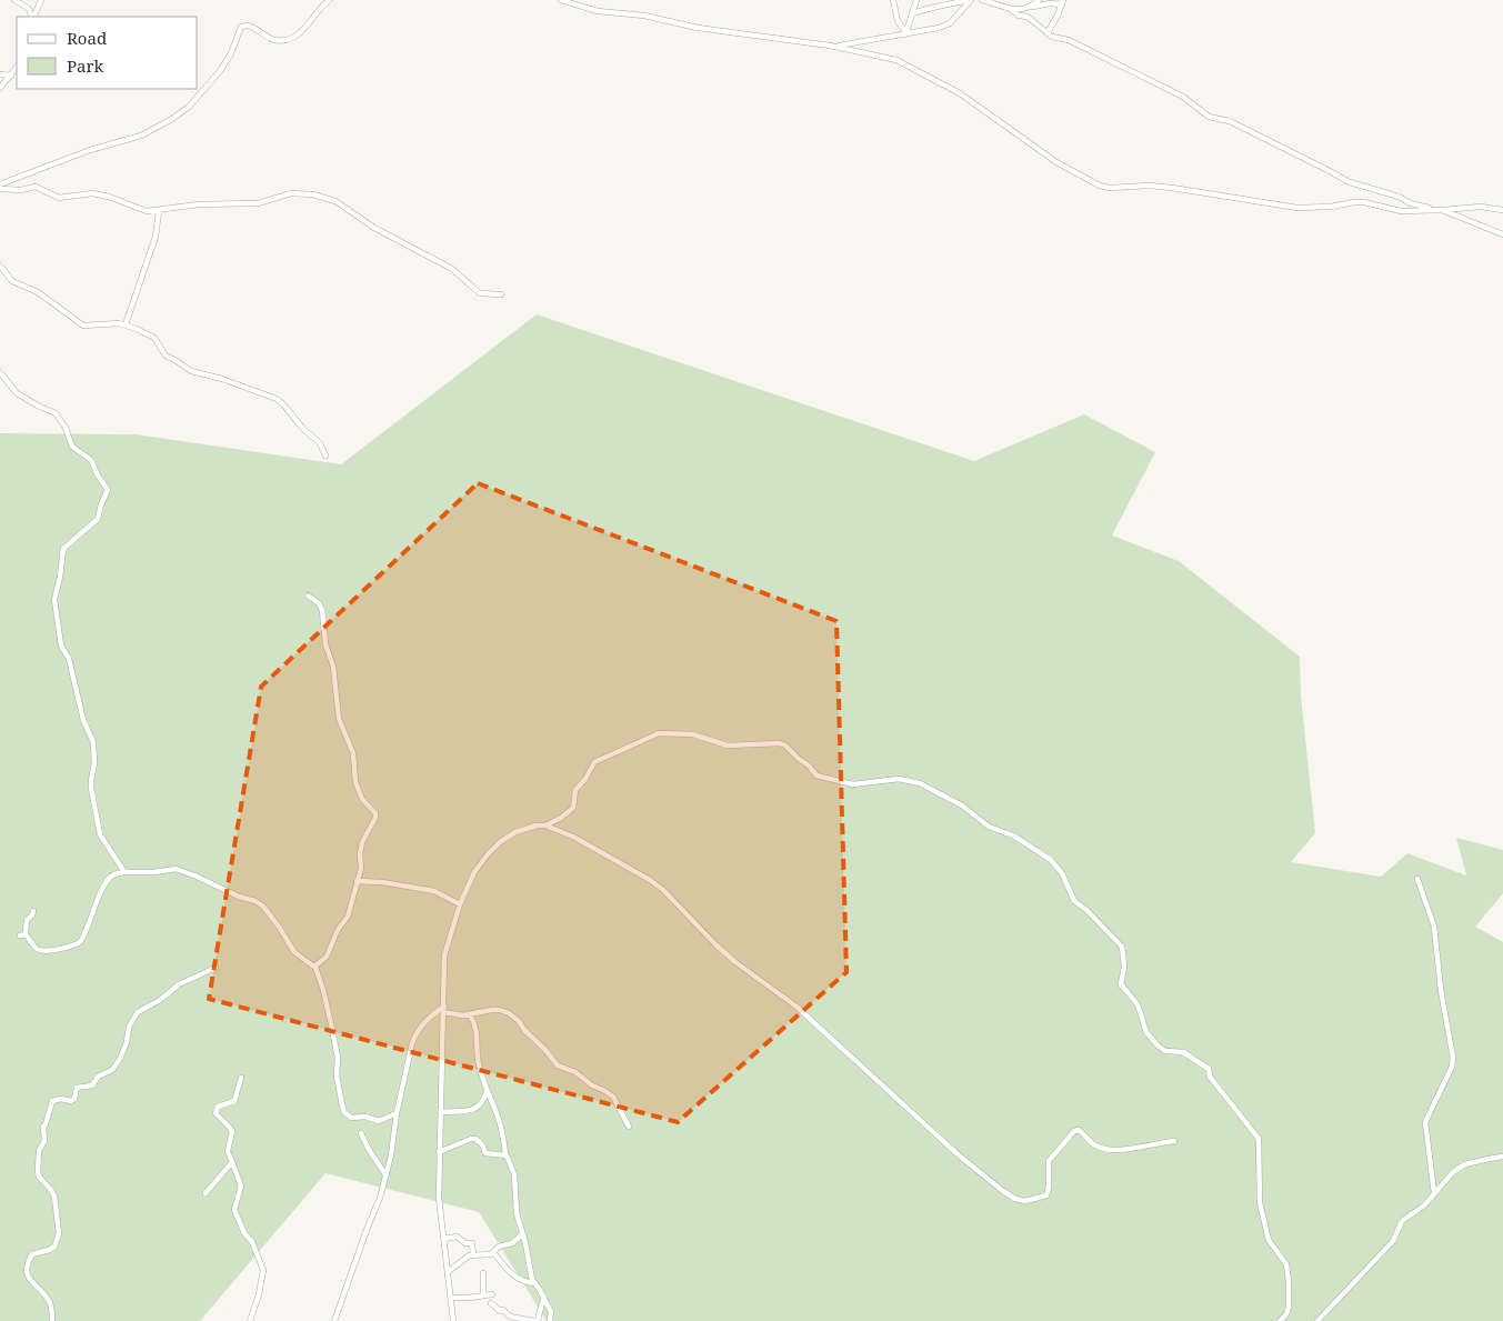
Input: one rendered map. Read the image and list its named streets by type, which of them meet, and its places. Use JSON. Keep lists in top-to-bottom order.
{
  "legend": ["Road", "Park"]
}
